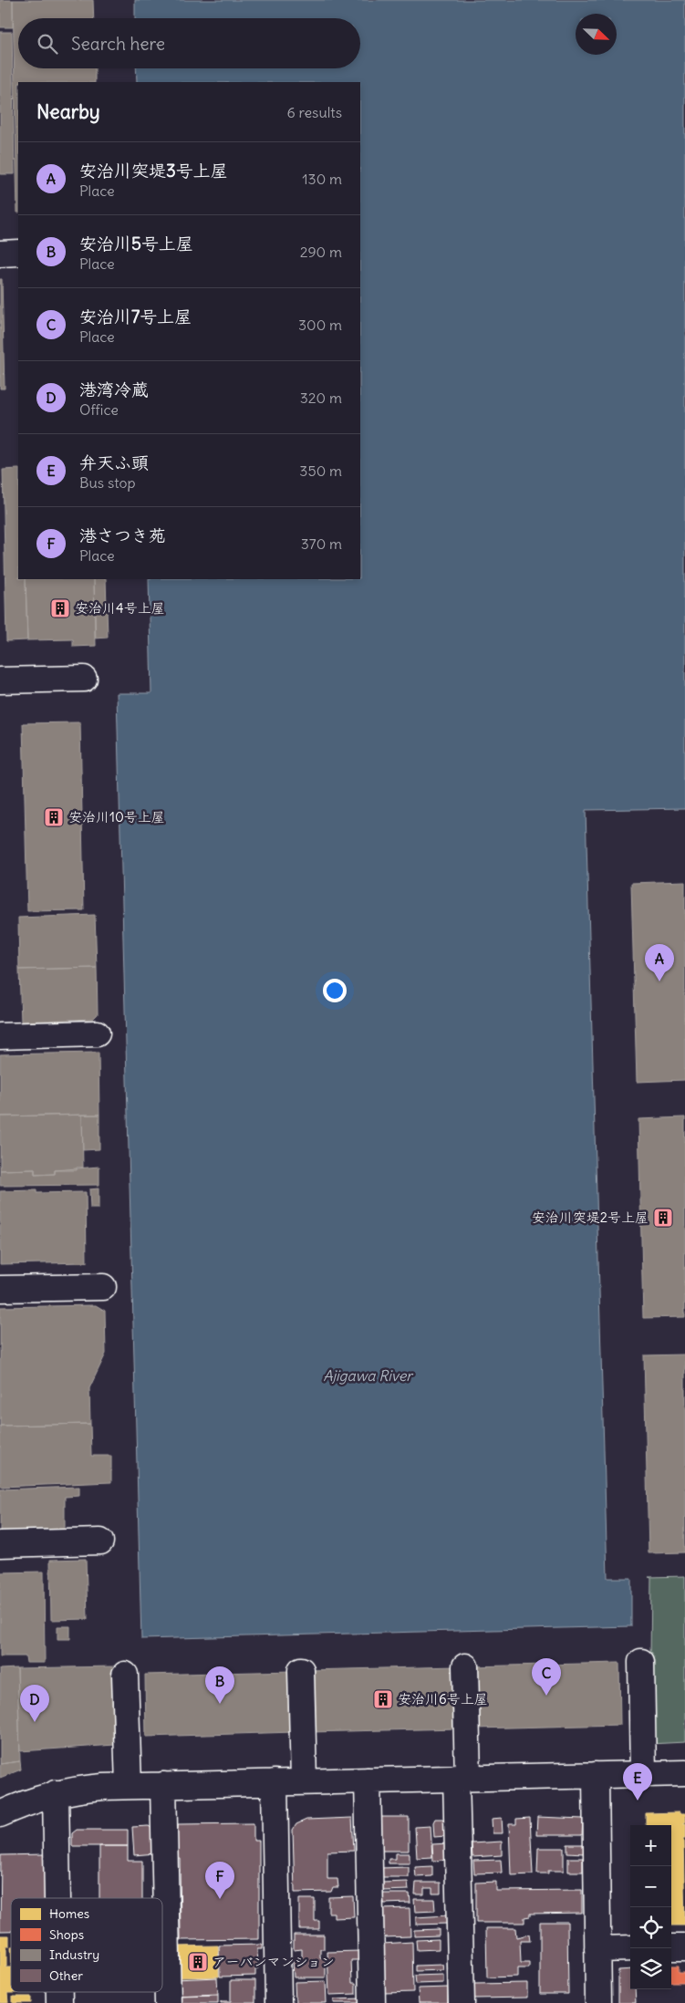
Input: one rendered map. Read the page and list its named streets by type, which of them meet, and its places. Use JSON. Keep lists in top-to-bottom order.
{
  "water": ["Ajigawa River"],
  "places": {
    "building": [
      "安治川4号上屋",
      "安治川10号上屋",
      "安治川突堤2号上屋",
      "安治川6号上屋",
      "アーバンマンション"
    ]
  },
  "legend": [
    "Homes",
    "Shops",
    "Industry",
    "Other"
  ],
  "north": "bottom right",
  "page": {
    "search": "Search here",
    "heading": ["Nearby", "6 results"],
    "list": [
      {
        "mark": "A",
        "name": "安治川突堤3号上屋",
        "note": "Place",
        "value": "130 m"
      },
      {
        "mark": "B",
        "name": "安治川5号上屋",
        "note": "Place",
        "value": "290 m"
      },
      {
        "mark": "C",
        "name": "安治川7号上屋",
        "note": "Place",
        "value": "300 m"
      },
      {
        "mark": "D",
        "name": "港湾冷蔵",
        "note": "Office",
        "value": "320 m"
      },
      {
        "mark": "E",
        "name": "弁天ふ頭",
        "note": "Bus stop",
        "value": "350 m"
      },
      {
        "mark": "F",
        "name": "港さつき苑",
        "note": "Place",
        "value": "370 m"
      }
    ],
    "pins": [
      "A",
      "C",
      "B",
      "D",
      "E",
      "F"
    ],
    "map_buttons": ["+", "−"]
  }
}
